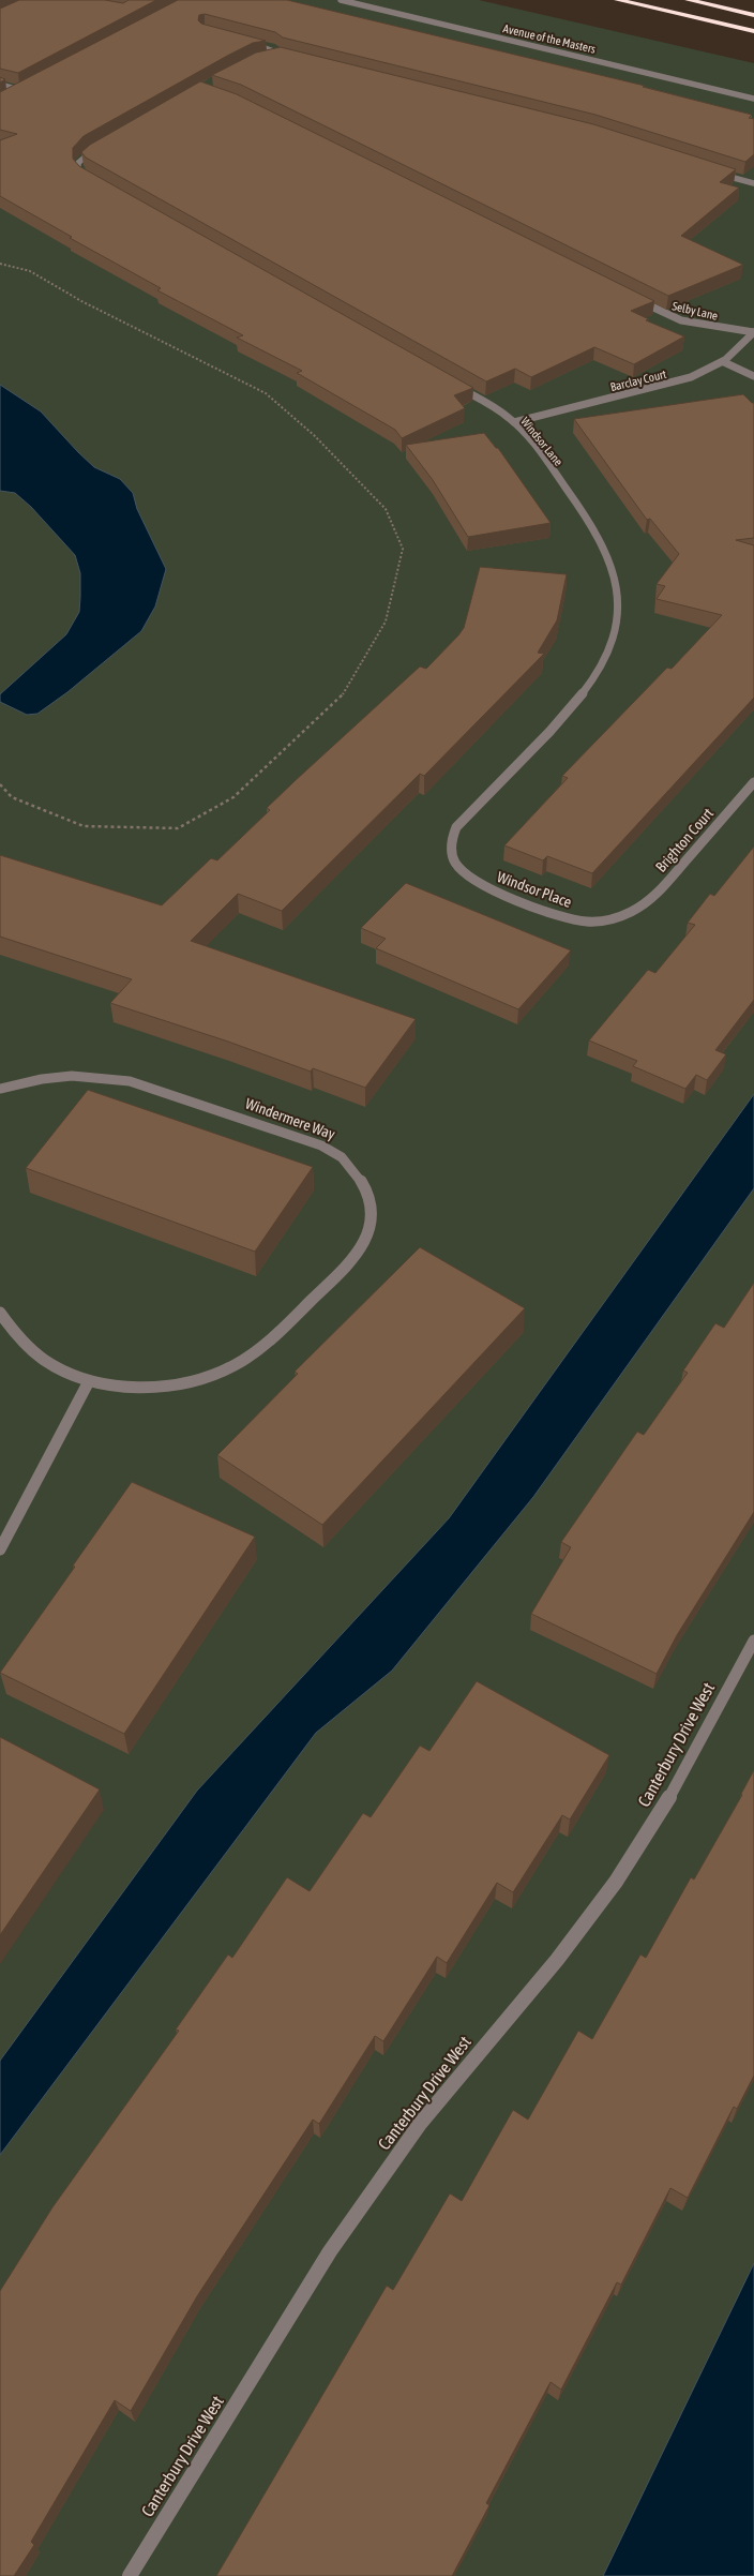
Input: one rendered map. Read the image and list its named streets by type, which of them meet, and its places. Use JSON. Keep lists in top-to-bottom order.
{
  "streets": {
    "street": [
      "Avenue of the Masters",
      "Selby Lane",
      "Barclay Court",
      "Windsor Lane",
      "Brighton Court",
      "Windsor Place",
      "Windermere Way",
      "Canterbury Drive West"
    ]
  },
  "crossings": [
    ["Selby Lane", "Barclay Court"],
    ["Barclay Court", "Windsor Lane"],
    ["Windsor Lane", "Windsor Place"],
    ["Brighton Court", "Windsor Place"]
  ]
}
